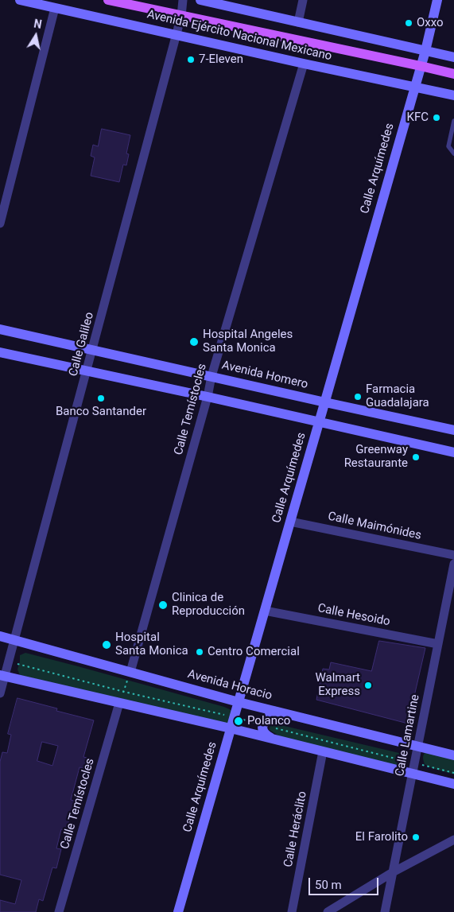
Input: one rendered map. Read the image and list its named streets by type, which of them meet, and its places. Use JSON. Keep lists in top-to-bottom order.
{
  "streets": {
    "main road": ["Avenida Ejército Nacional Mexicano"],
    "street": [
      "Calle Arquímedes",
      "Calle Galileo",
      "Avenida Homero",
      "Calle Temístocles",
      "Calle Maimónides",
      "Calle Hesoido",
      "Avenida Horacio",
      "Calle Lamartine",
      "Calle Heráclito"
    ]
  },
  "crossings": [
    ["Avenida Ejército Nacional Mexicano", "Calle Arquímedes"],
    ["Avenida Ejército Nacional Mexicano", "Calle Galileo"],
    ["Avenida Ejército Nacional Mexicano", "Calle Temístocles"],
    ["Calle Arquímedes", "Avenida Homero"],
    ["Calle Arquímedes", "Calle Maimónides"],
    ["Calle Arquímedes", "Calle Hesoido"],
    ["Calle Arquímedes", "Avenida Horacio"],
    ["Calle Galileo", "Avenida Homero"],
    ["Calle Galileo", "Avenida Horacio"],
    ["Avenida Homero", "Calle Temístocles"],
    ["Calle Temístocles", "Avenida Horacio"],
    ["Calle Hesoido", "Calle Lamartine"],
    ["Avenida Horacio", "Calle Lamartine"]
  ],
  "places": [
    "Oxxo",
    "7-Eleven",
    "KFC",
    "Hospital Angeles Santa Monica",
    "Farmacia Guadalajara",
    "Banco Santander",
    "Greenway Restaurante",
    "Clinica de Reproducción",
    "Hospital Santa Monica",
    "Centro Comercial",
    "Walmart Express",
    "Polanco",
    "El Farolito"
  ],
  "scale_bar": "50 m",
  "north": "top"
}
